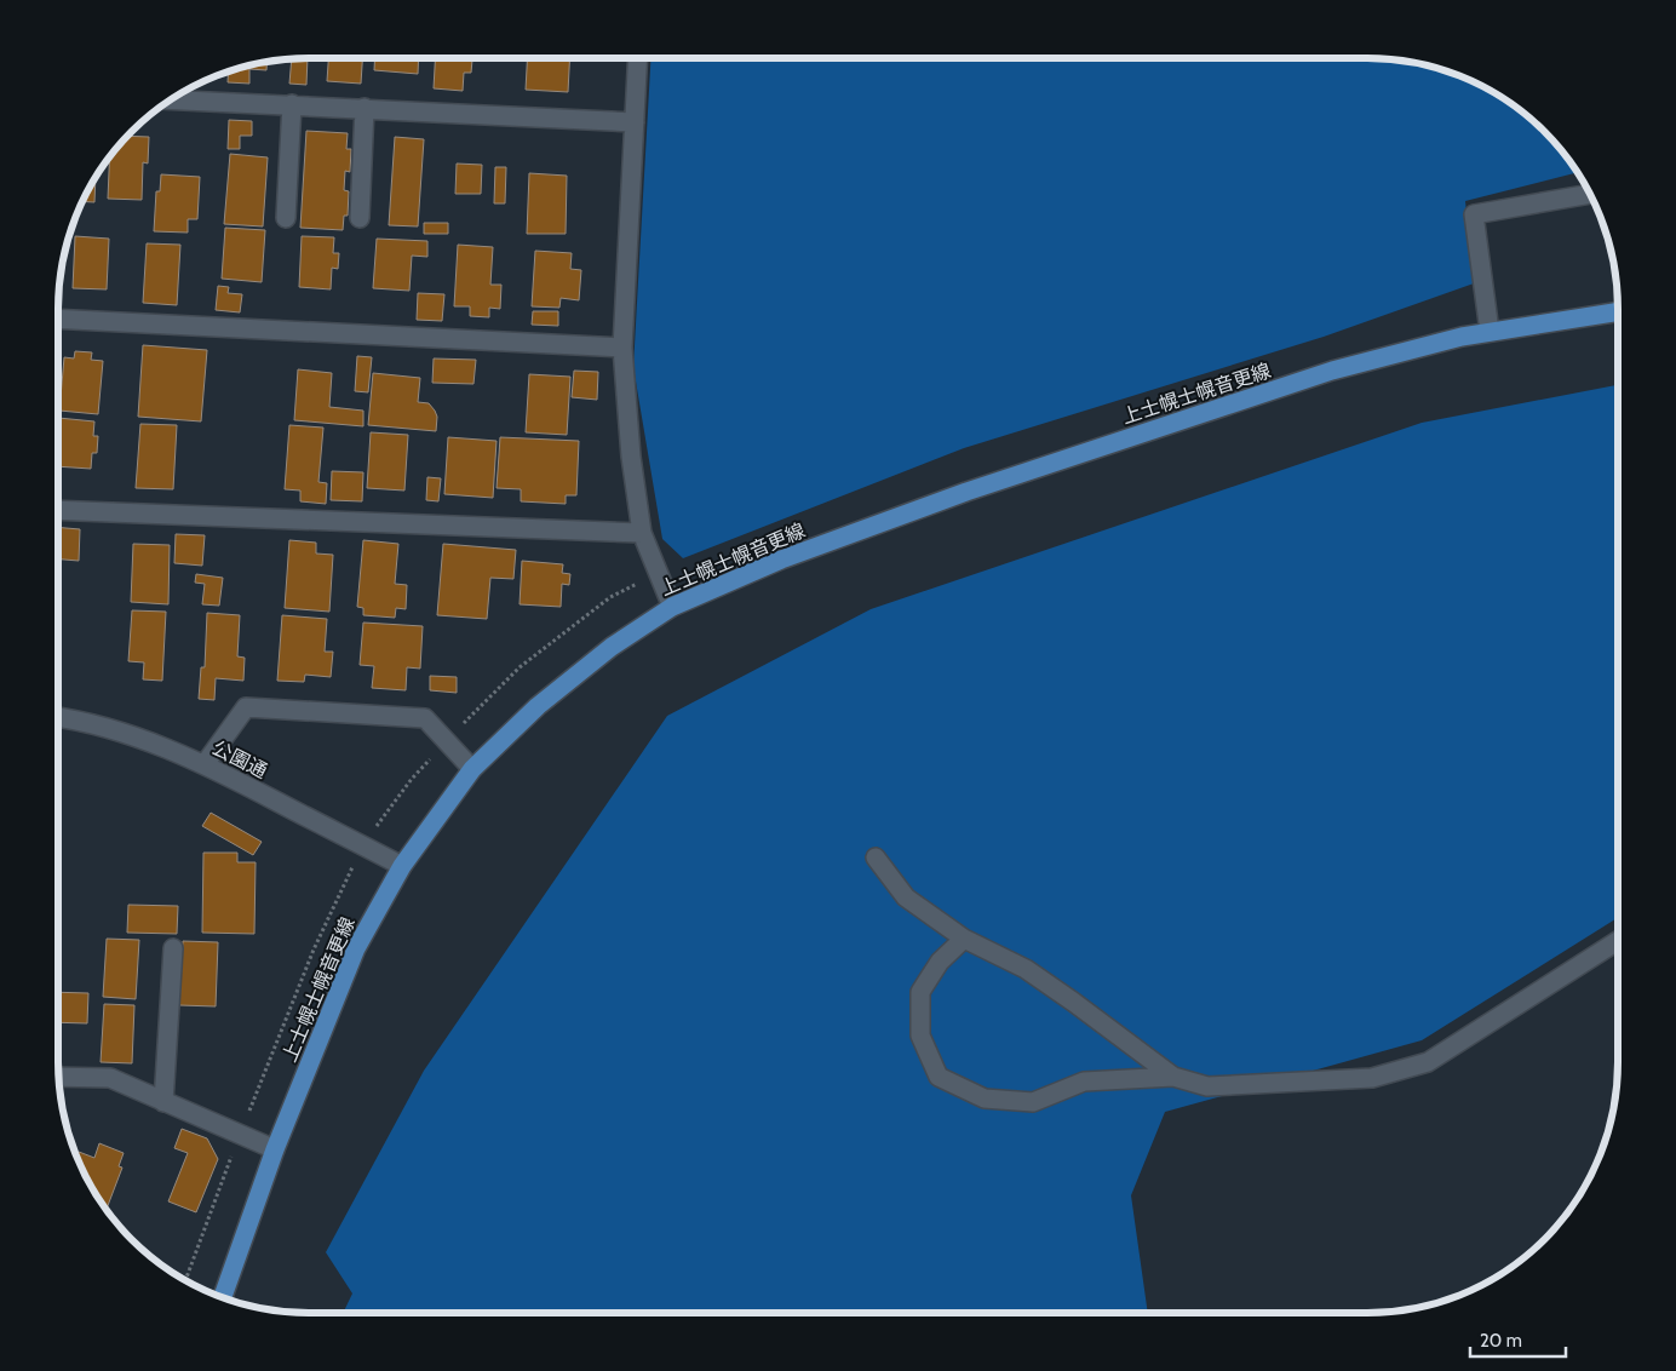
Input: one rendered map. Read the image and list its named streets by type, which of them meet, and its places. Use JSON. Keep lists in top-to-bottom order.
{
  "streets": {
    "main road": ["上士幌士幌音更線"],
    "street": ["公園通"]
  },
  "crossings": [
    ["上士幌士幌音更線", "公園通"]
  ],
  "scale_bar": "20 m"
}
